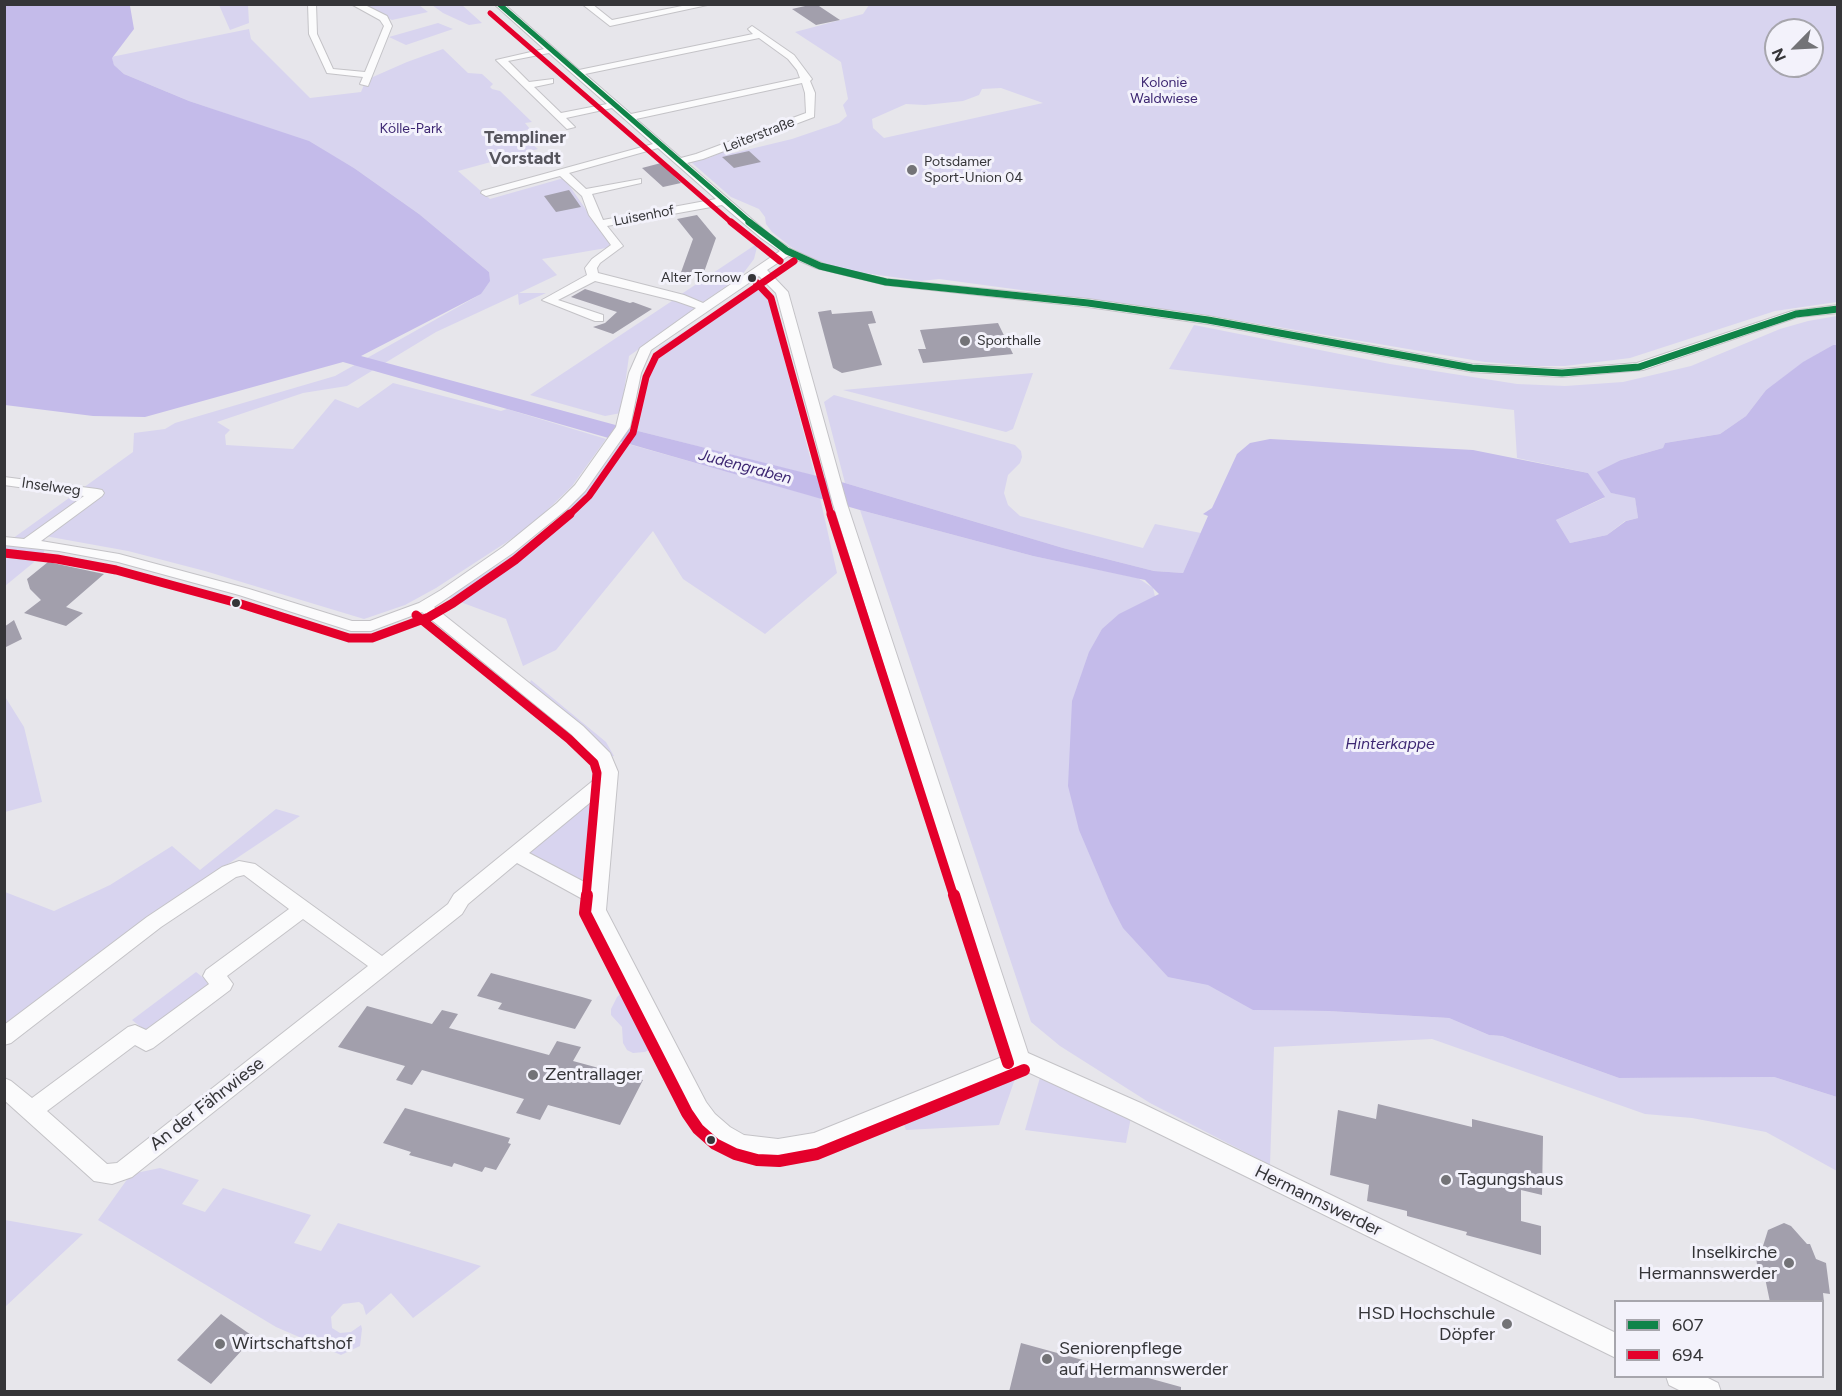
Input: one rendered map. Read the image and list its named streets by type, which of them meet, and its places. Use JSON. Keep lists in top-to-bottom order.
{
  "streets": {
    "street": [
      "Leiterstraße",
      "Luisenhof",
      "Inselweg",
      "An der Fährwiese",
      "Hermannswerder"
    ]
  },
  "districts": ["Templiner Vorstadt"],
  "water": ["Judengraben", "Hinterkappe"],
  "parks": ["Kolonie Waldwiese", "Kölle-Park"],
  "places": [
    "Potsdamer Sport-Union 04",
    "Alter Tornow",
    "Sporthalle",
    "Zentrallager",
    "Tagungshaus",
    "Inselkirche Hermannswerder",
    "HSD Hochschule Döpfer",
    "Wirtschaftshof",
    "Seniorenpflege auf Hermannswerder"
  ],
  "lines": ["transit line 607", "transit line 694"],
  "legend": ["607", "694"],
  "north": "bottom left"
}
